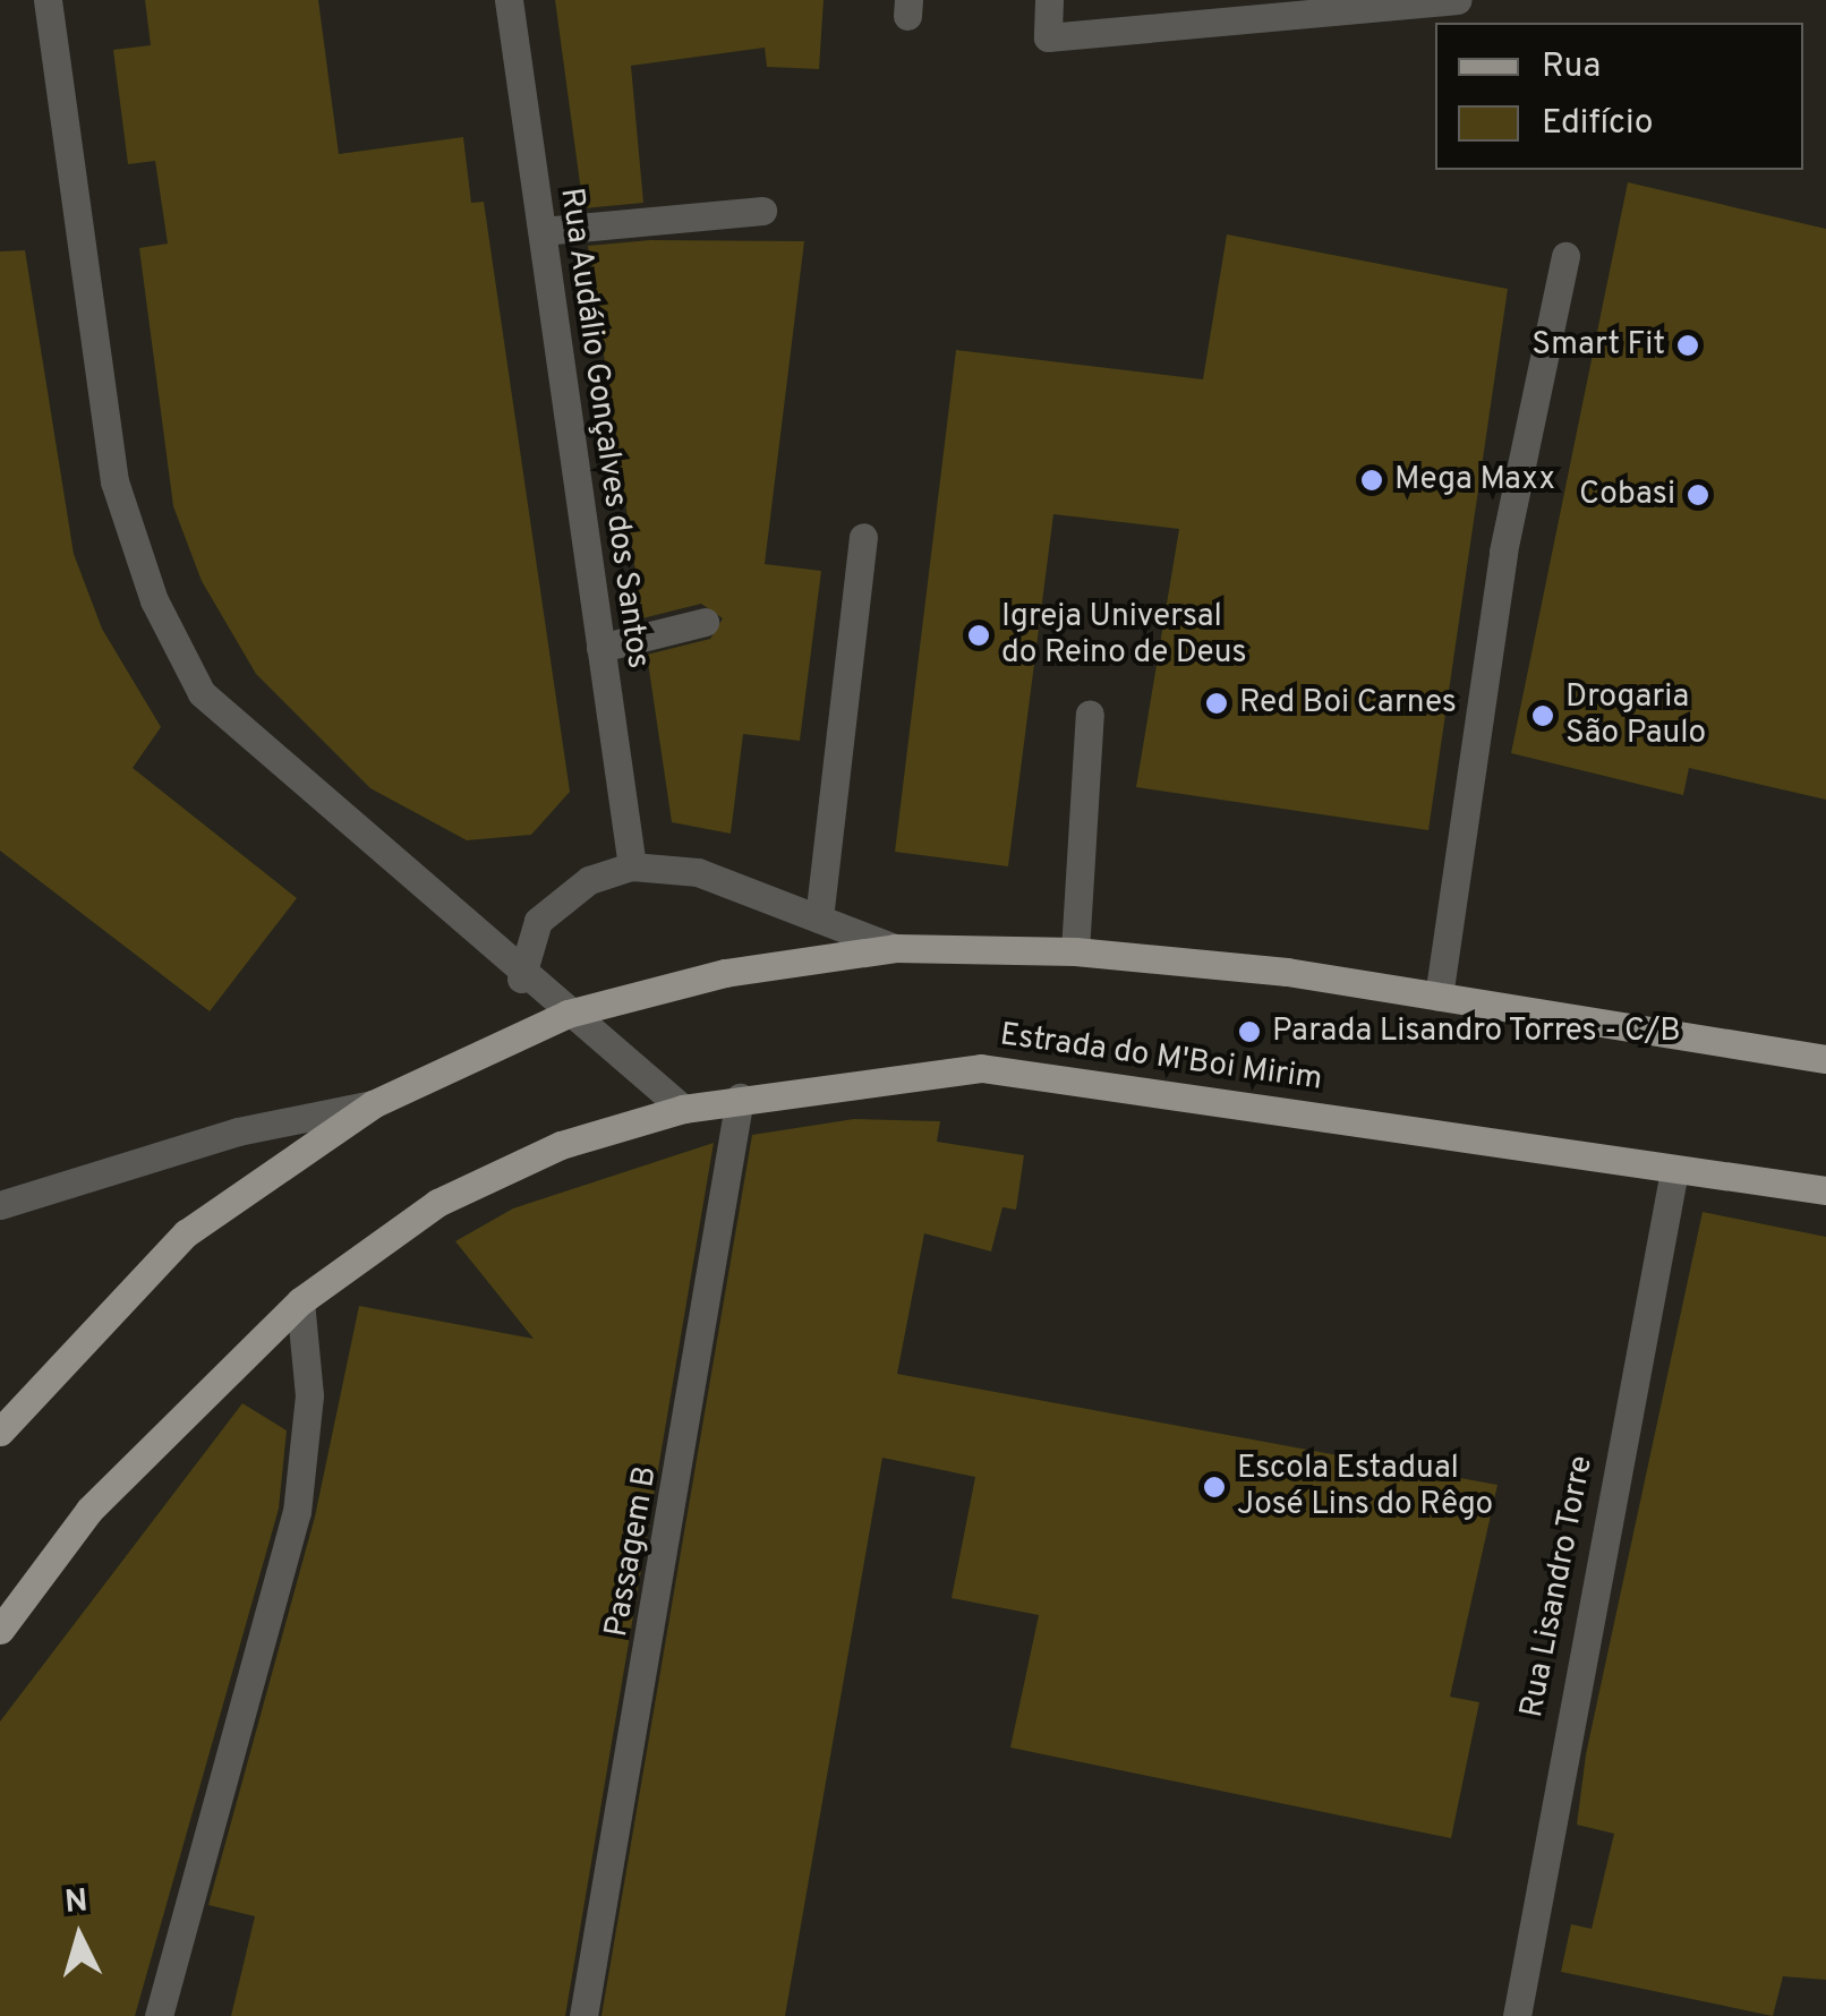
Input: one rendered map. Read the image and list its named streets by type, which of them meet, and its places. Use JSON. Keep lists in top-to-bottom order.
{
  "streets": {
    "main road": ["Estrada do M'Boi Mirim"],
    "street": ["Rua Audálio Gonçalves dos Santos", "Passagem B", "Rua Lisandro Torre"]
  },
  "crossings": [
    ["Estrada do M'Boi Mirim", "Passagem B"],
    ["Estrada do M'Boi Mirim", "Rua Lisandro Torre"]
  ],
  "places": [
    "Smart Fit",
    "Mega Maxx",
    "Cobasi",
    "Igreja Universal do Reino de Deus",
    "Red Boi Carnes",
    "Drogaria São Paulo",
    "Parada Lisandro Torres - C/B",
    "Escola Estadual José Lins do Rêgo"
  ],
  "legend": ["Rua", "Edifício"],
  "north": "top"
}
